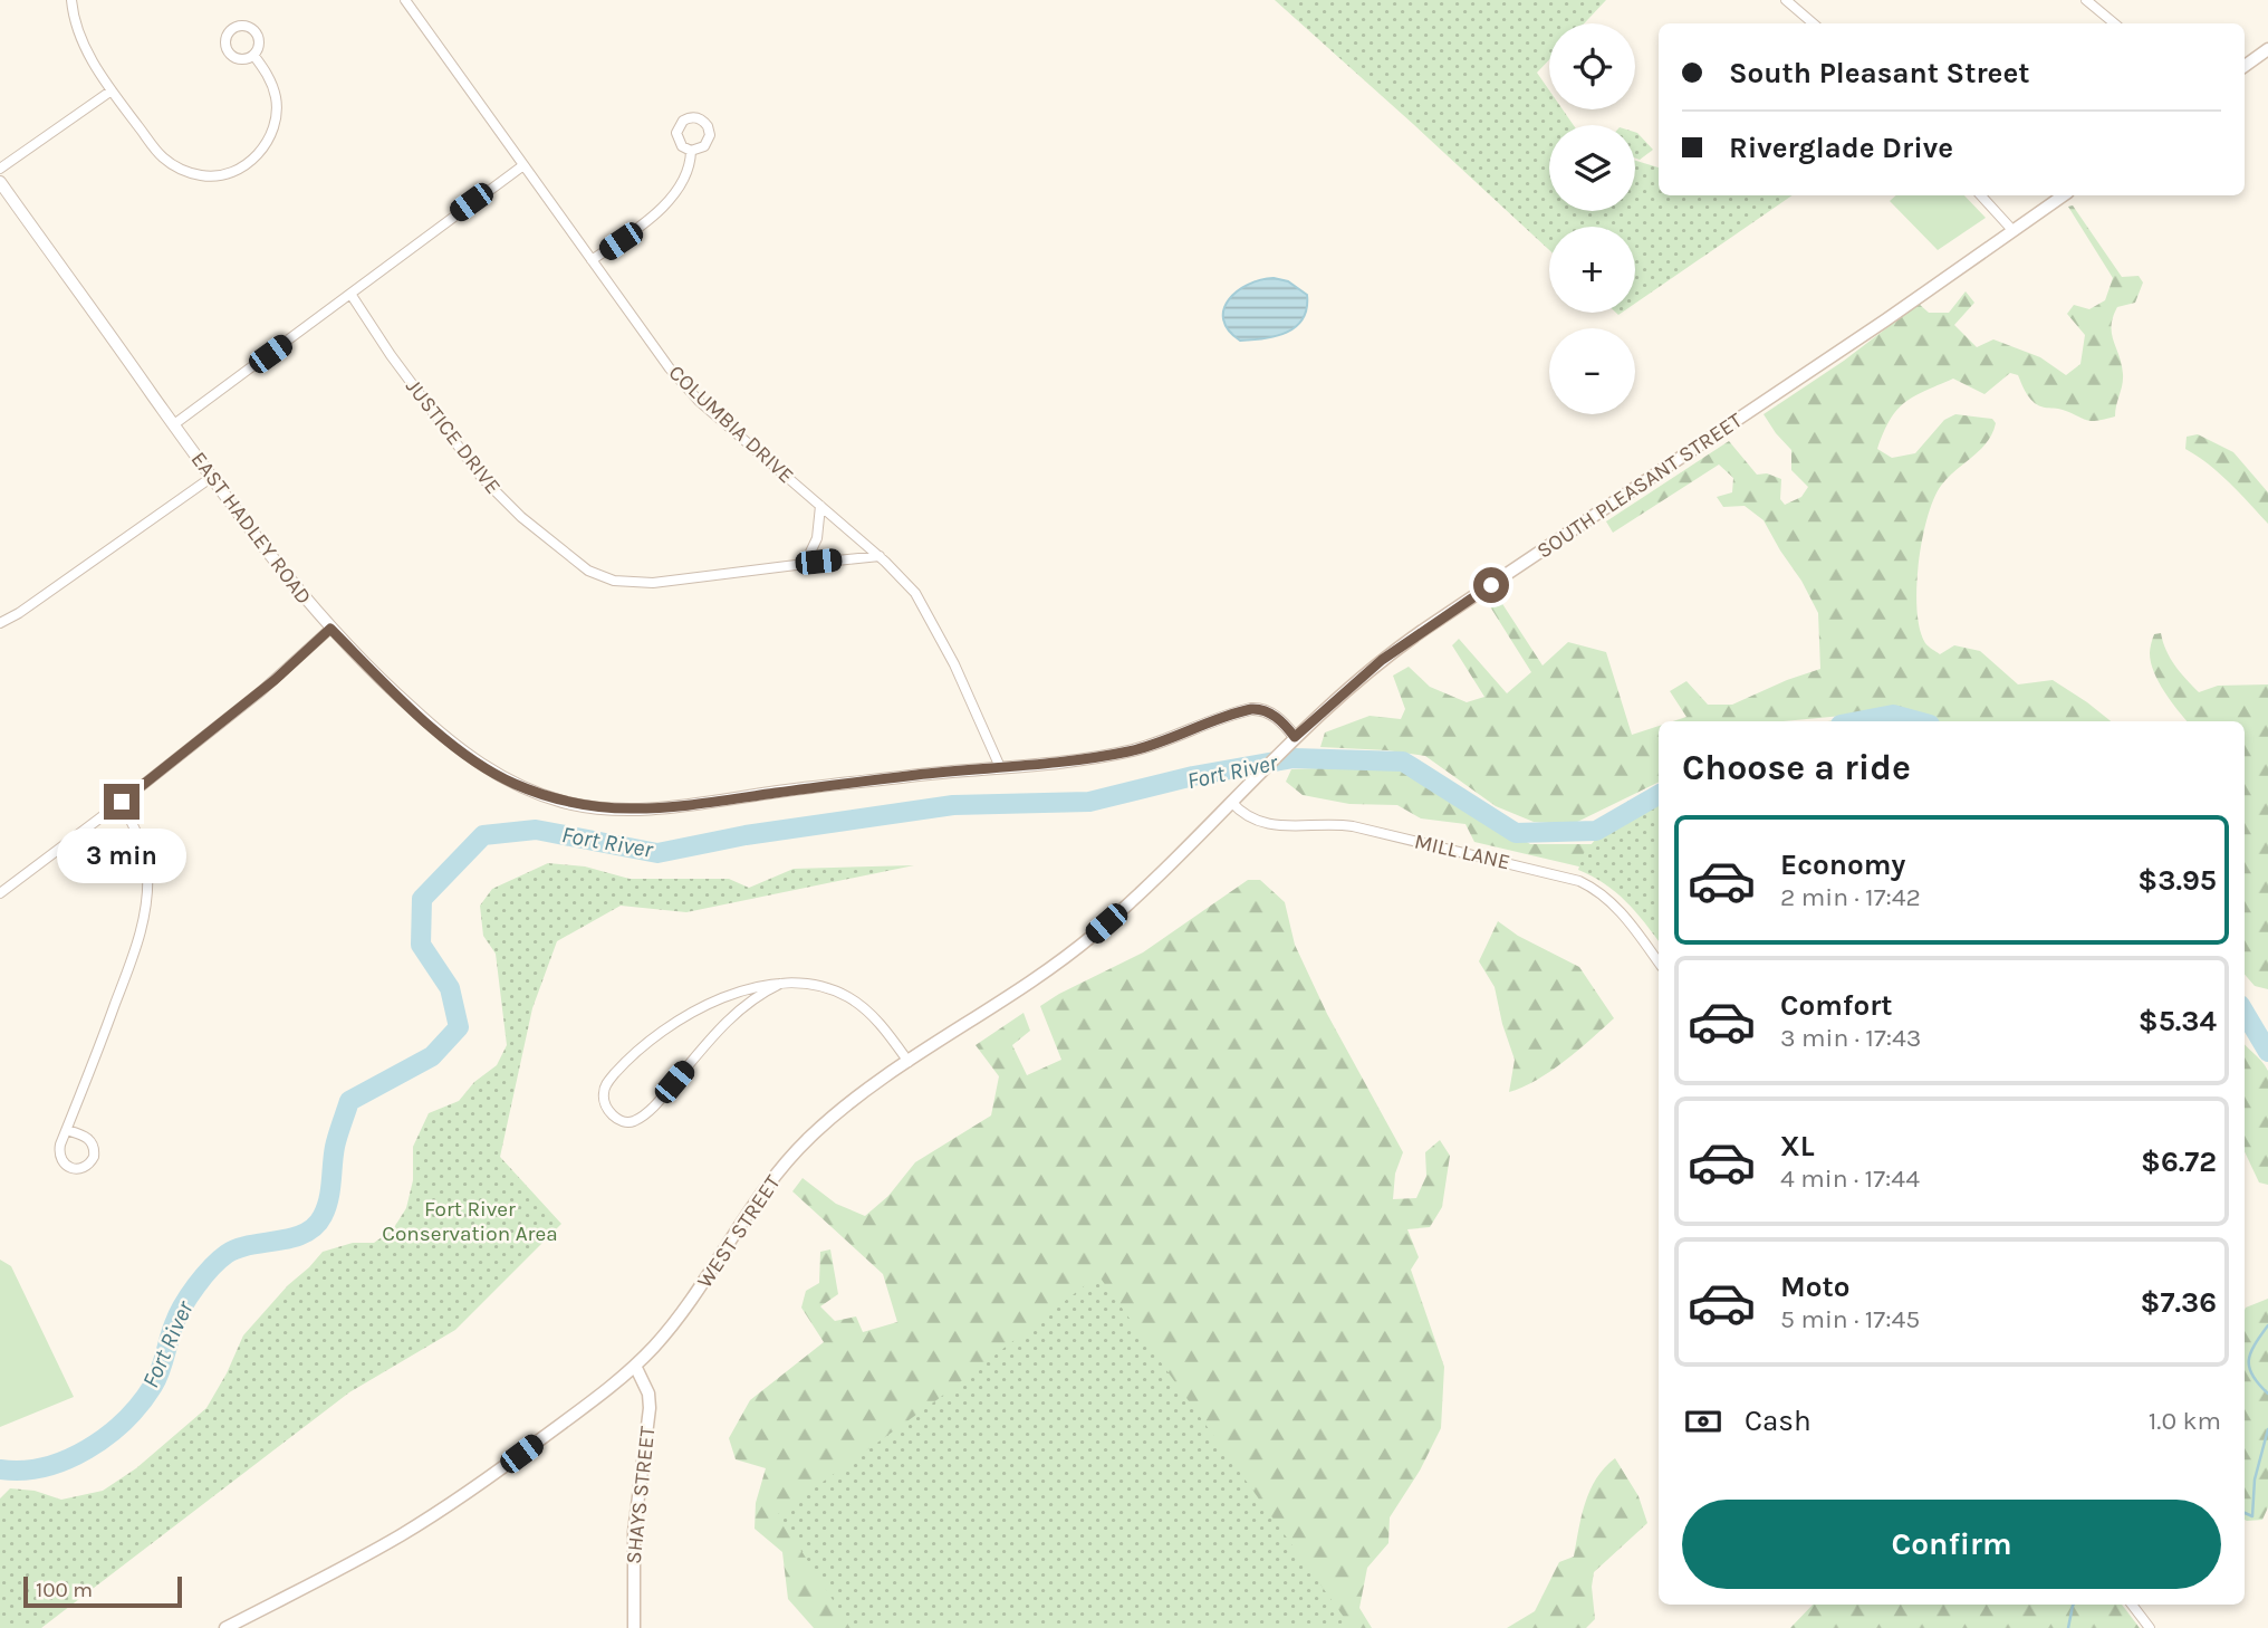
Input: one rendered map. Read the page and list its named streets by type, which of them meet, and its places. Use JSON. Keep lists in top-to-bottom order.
{
  "streets": {
    "main road": ["SOUTH PLEASANT STREET", "WEST STREET", "SHAYS STREET"],
    "street": [
      "COLUMBIA DRIVE",
      "JUSTICE DRIVE",
      "EAST HADLEY ROAD",
      "MILL LANE"
    ]
  },
  "crossings": [
    ["COLUMBIA DRIVE", "JUSTICE DRIVE"],
    ["COLUMBIA DRIVE", "EAST HADLEY ROAD"],
    ["SOUTH PLEASANT STREET", "EAST HADLEY ROAD"],
    ["SOUTH PLEASANT STREET", "MILL LANE"],
    ["SOUTH PLEASANT STREET", "WEST STREET"],
    ["MILL LANE", "WEST STREET"],
    ["WEST STREET", "SHAYS STREET"]
  ],
  "water": ["Fort River"],
  "parks": ["Fort River Conservation Area"],
  "scale_bar": "100 m",
  "page": {
    "map_buttons": ["+", "−"],
    "banner": ["South Pleasant Street", "Riverglade Drive"],
    "heading": "Choose a ride",
    "list": [
      {
        "name": "Economy",
        "note": "2 min · 17:42",
        "value": "$3.95"
      },
      {
        "name": "Comfort",
        "note": "3 min · 17:43",
        "value": "$5.34"
      },
      {
        "name": "XL",
        "note": "4 min · 17:44",
        "value": "$6.72"
      },
      {
        "name": "Moto",
        "note": "5 min · 17:45",
        "value": "$7.36"
      }
    ],
    "bubble": "3 min",
    "pay": ["Cash", "1.0 km"],
    "buttons": "Confirm",
    "scale": "100 m"
  }
}
